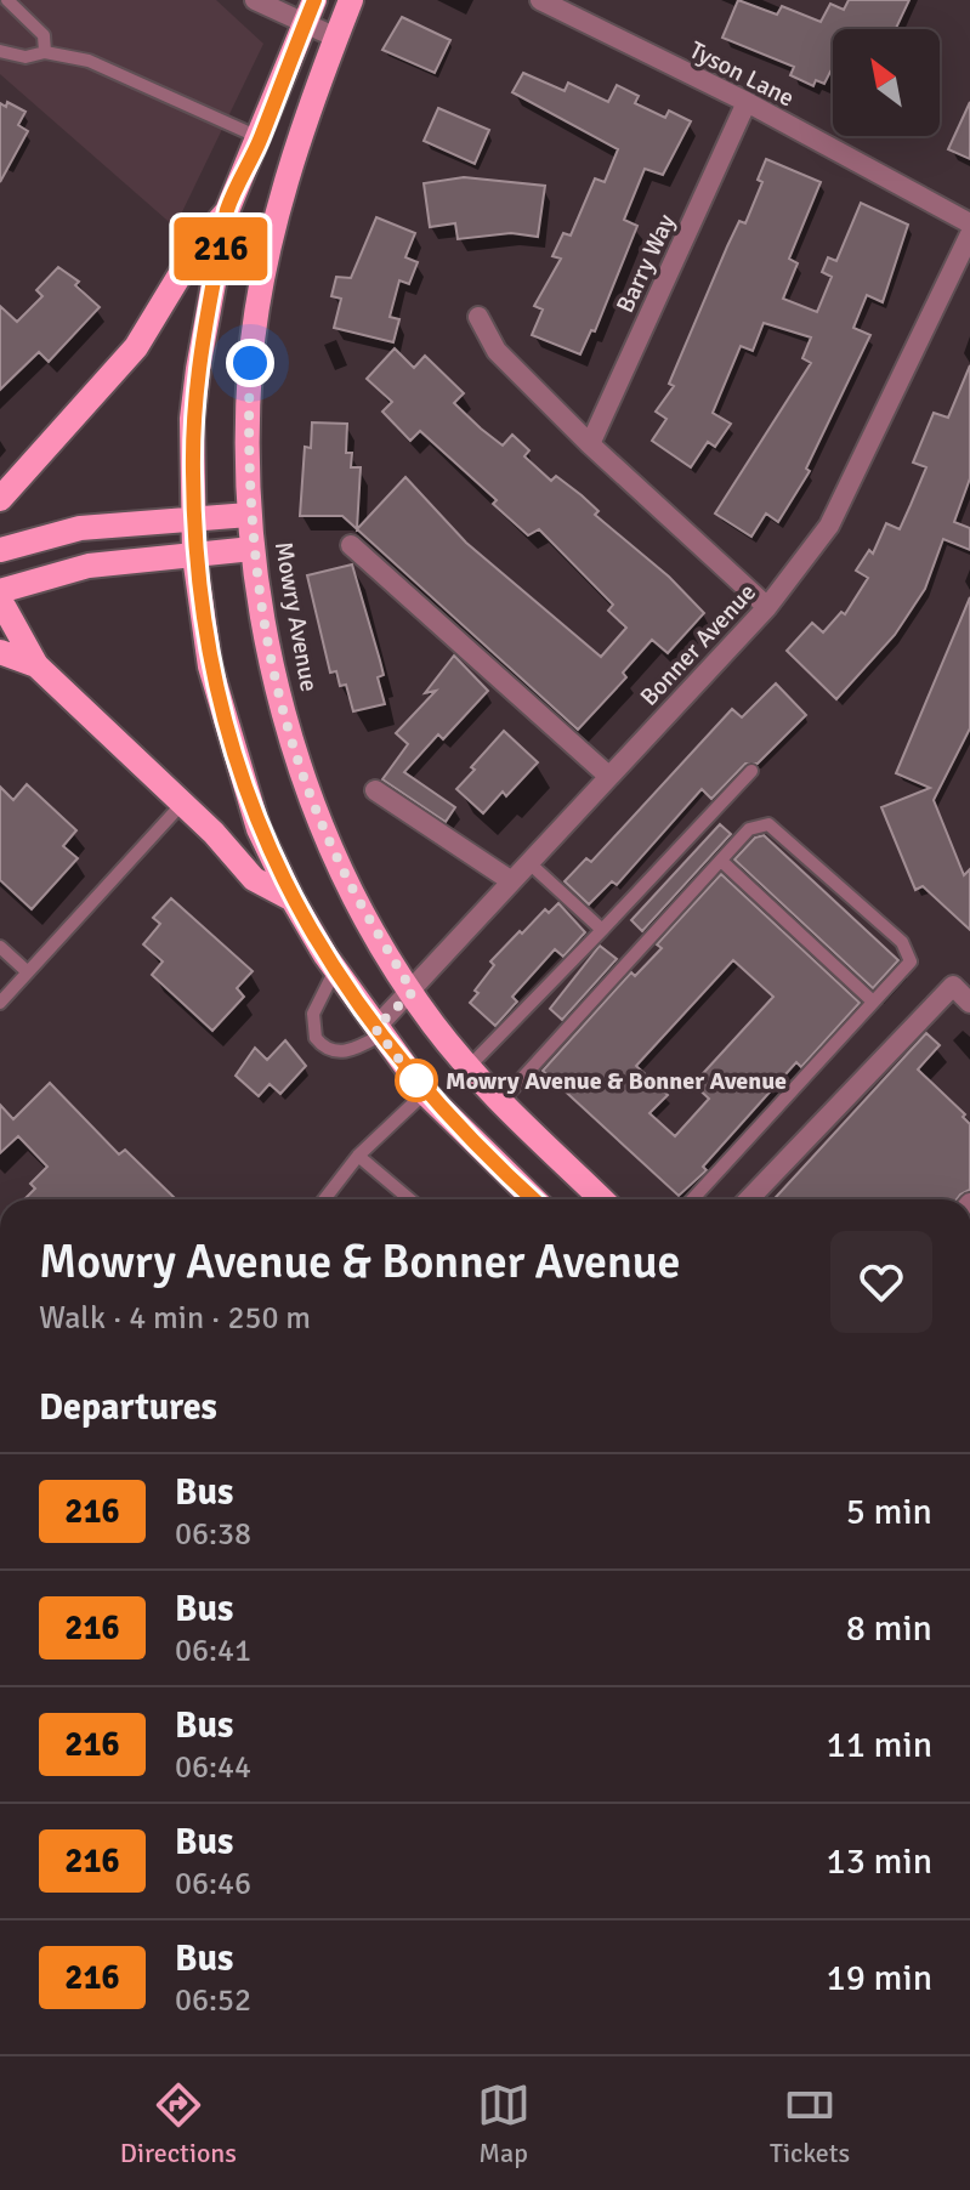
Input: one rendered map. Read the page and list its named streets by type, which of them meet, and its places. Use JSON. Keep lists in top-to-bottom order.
{
  "streets": {
    "main road": ["Mowry Avenue"],
    "street": ["Tyson Lane", "Barry Way", "Bonner Avenue"]
  },
  "crossings": [
    ["Tyson Lane", "Barry Way"],
    ["Mowry Avenue", "Bonner Avenue"]
  ],
  "places": ["Mowry Avenue & Bonner Avenue"],
  "lines": ["bus line 216"],
  "north": "top left",
  "page": {
    "on_map": "216",
    "heading": [
      ["Mowry Avenue & Bonner Avenue", "Walk · 4 min · 250 m"],
      "Departures"
    ],
    "list": [
      {
        "mark": "216",
        "name": "Bus",
        "note": "06:38",
        "value": "5 min"
      },
      {
        "mark": "216",
        "name": "Bus",
        "note": "06:41",
        "value": "8 min"
      },
      {
        "mark": "216",
        "name": "Bus",
        "note": "06:44",
        "value": "11 min"
      },
      {
        "mark": "216",
        "name": "Bus",
        "note": "06:46",
        "value": "13 min"
      },
      {
        "mark": "216",
        "name": "Bus",
        "note": "06:52",
        "value": "19 min"
      }
    ],
    "tabs": ["Directions", "Map", "Tickets"]
  }
}
